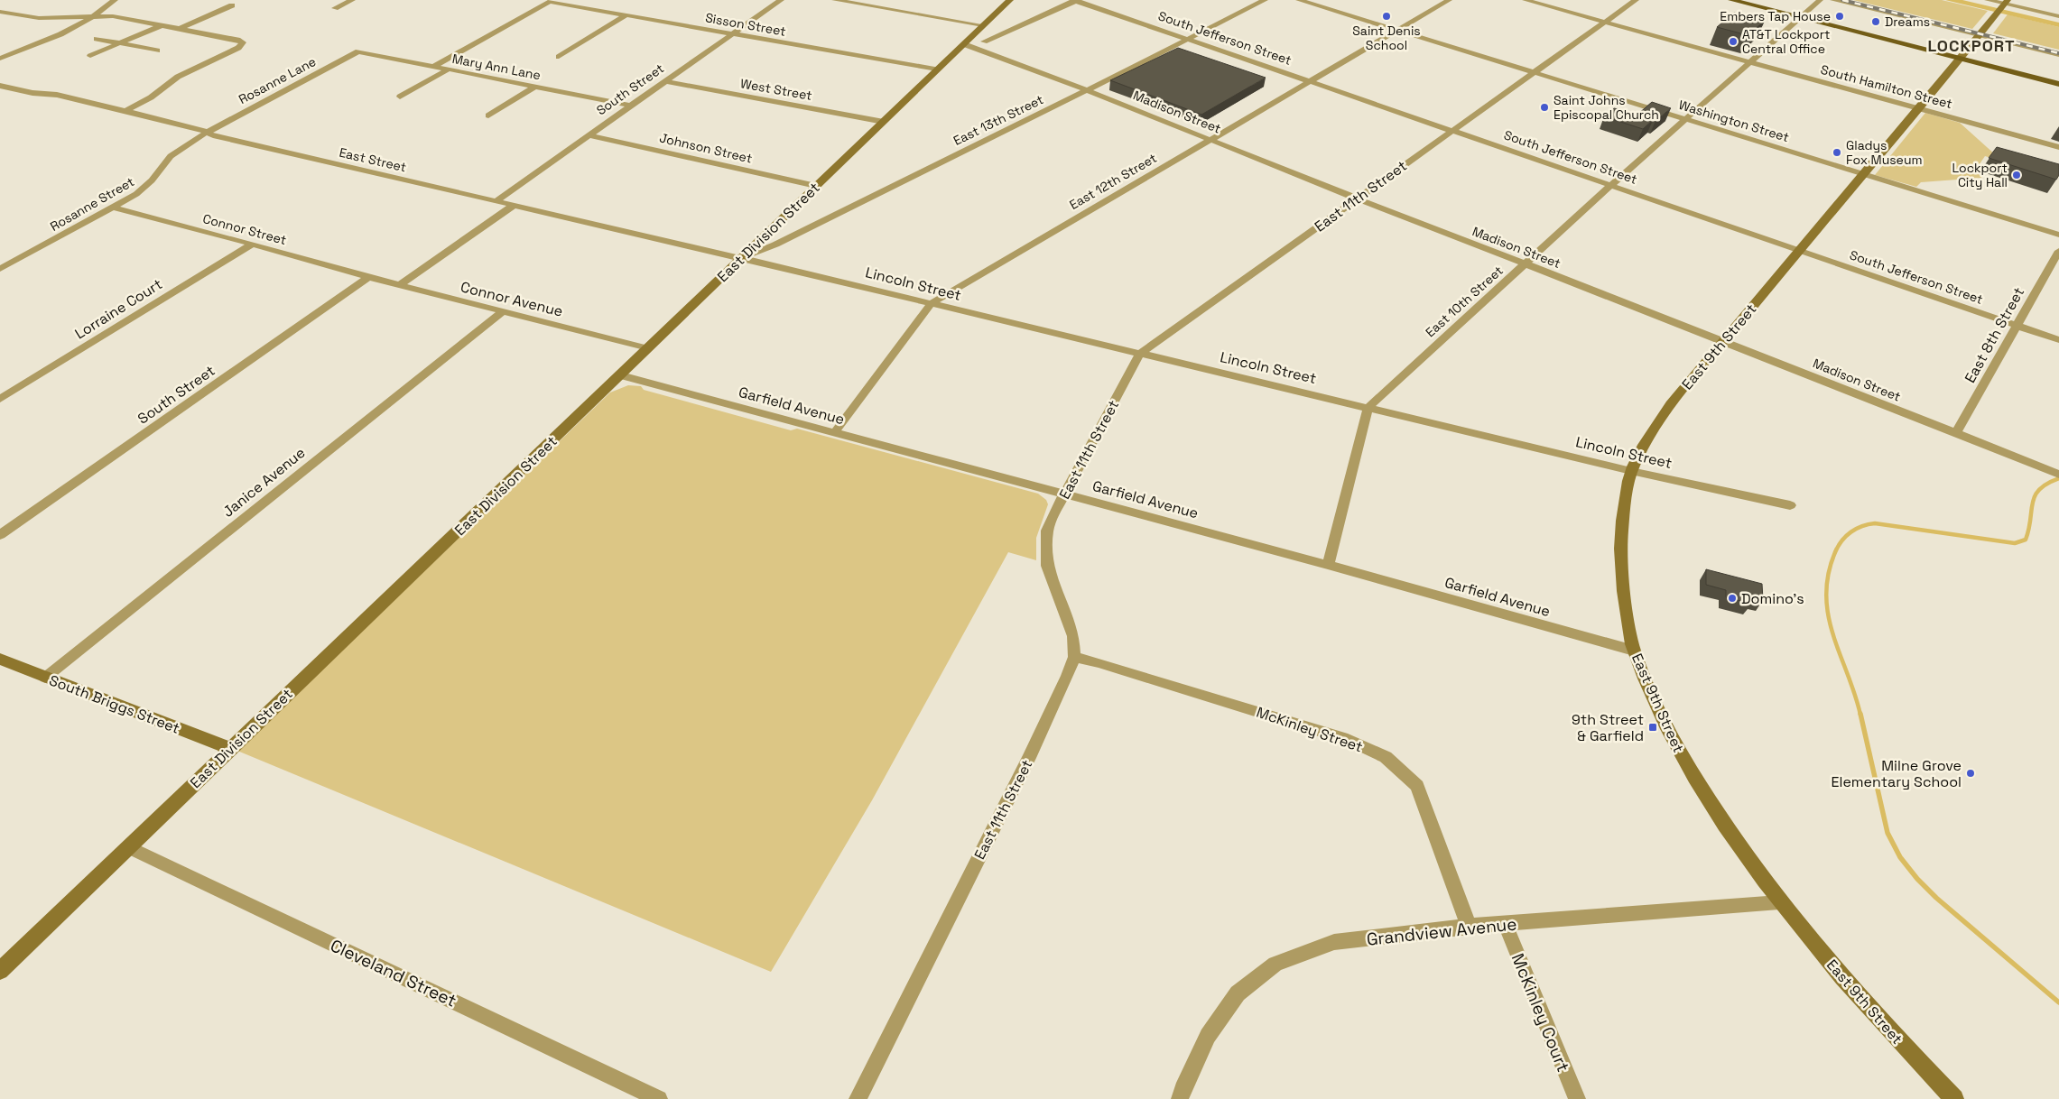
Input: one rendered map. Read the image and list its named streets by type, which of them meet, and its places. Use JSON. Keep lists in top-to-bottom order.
{
  "streets": {
    "main road": ["East Division Street", "East 9th Street", "South Briggs Street"],
    "street": [
      "Sisson Street",
      "South Jefferson Street",
      "Mary Ann Lane",
      "Rosanne Lane",
      "South Hamilton Street",
      "South Street",
      "West Street",
      "Madison Street",
      "East 13th Street",
      "Washington Street",
      "Johnson Street",
      "East Street",
      "East 12th Street",
      "East 11th Street",
      "Rosanne Street",
      "Connor Street",
      "Lincoln Street",
      "Connor Avenue",
      "East 10th Street",
      "Lorraine Court",
      "East 8th Street",
      "Garfield Avenue",
      "Janice Avenue",
      "McKinley Street",
      "Grandview Avenue",
      "Cleveland Street",
      "McKinley Court"
    ]
  },
  "crossings": [
    ["Sisson Street", "South Street"],
    ["Sisson Street", "East Division Street"],
    ["South Jefferson Street", "East 13th Street"],
    ["South Jefferson Street", "East 12th Street"],
    ["South Jefferson Street", "East 11th Street"],
    ["South Jefferson Street", "East 10th Street"],
    ["South Jefferson Street", "East 8th Street"],
    ["South Jefferson Street", "East 9th Street"],
    ["Mary Ann Lane", "Rosanne Lane"],
    ["Mary Ann Lane", "South Street"],
    ["Rosanne Lane", "East Street"],
    ["Rosanne Lane", "Rosanne Street"],
    ["South Hamilton Street", "East 11th Street"],
    ["South Hamilton Street", "East 10th Street"],
    ["South Hamilton Street", "East 9th Street"],
    ["South Street", "West Street"],
    ["South Street", "Johnson Street"],
    ["South Street", "East Street"],
    ["South Street", "Connor Street"],
    ["South Street", "Connor Avenue"],
    ["West Street", "East Division Street"],
    ["Madison Street", "East 13th Street"],
    ["Madison Street", "East 12th Street"],
    ["Madison Street", "East 11th Street"],
    ["Madison Street", "East Division Street"],
    ["Madison Street", "East 10th Street"],
    ["Madison Street", "East 8th Street"],
    ["Madison Street", "East 9th Street"],
    ["East 13th Street", "East Street"],
    ["East 13th Street", "East Division Street"],
    ["East 13th Street", "Lincoln Street"],
    ["Washington Street", "East 12th Street"],
    ["Washington Street", "East 11th Street"],
    ["Washington Street", "East 10th Street"],
    ["Washington Street", "East 9th Street"],
    ["Johnson Street", "East Division Street"],
    ["East Street", "Rosanne Street"],
    ["East Street", "East Division Street"],
    ["East Street", "Lincoln Street"],
    ["East 12th Street", "Lincoln Street"],
    ["East 12th Street", "Garfield Avenue"],
    ["East 11th Street", "Lincoln Street"],
    ["East 11th Street", "Garfield Avenue"],
    ["East 11th Street", "McKinley Street"],
    ["Rosanne Street", "Connor Street"],
    ["Connor Street", "Connor Avenue"],
    ["Connor Street", "Lorraine Court"],
    ["East Division Street", "Lincoln Street"],
    ["East Division Street", "Connor Avenue"],
    ["East Division Street", "Garfield Avenue"],
    ["East Division Street", "South Briggs Street"],
    ["East Division Street", "Cleveland Street"],
    ["Lincoln Street", "East 10th Street"],
    ["Lincoln Street", "East 9th Street"],
    ["Connor Avenue", "Janice Avenue"],
    ["East 9th Street", "Garfield Avenue"],
    ["East 9th Street", "Grandview Avenue"],
    ["Janice Avenue", "South Briggs Street"],
    ["McKinley Street", "Grandview Avenue"],
    ["Grandview Avenue", "McKinley Court"]
  ],
  "districts": ["LOCKPORT"],
  "places": {
    "other": [
      "Saint Denis School",
      "Embers Tap House",
      "Dreams",
      "AT&T Lockport Central Office",
      "Saint Johns Episcopal Church",
      "Gladys Fox Museum",
      "Lockport City Hall",
      "Domino's",
      "Milne Grove Elementary School"
    ],
    "transit": ["9th Street & Garfield"]
  }
}
